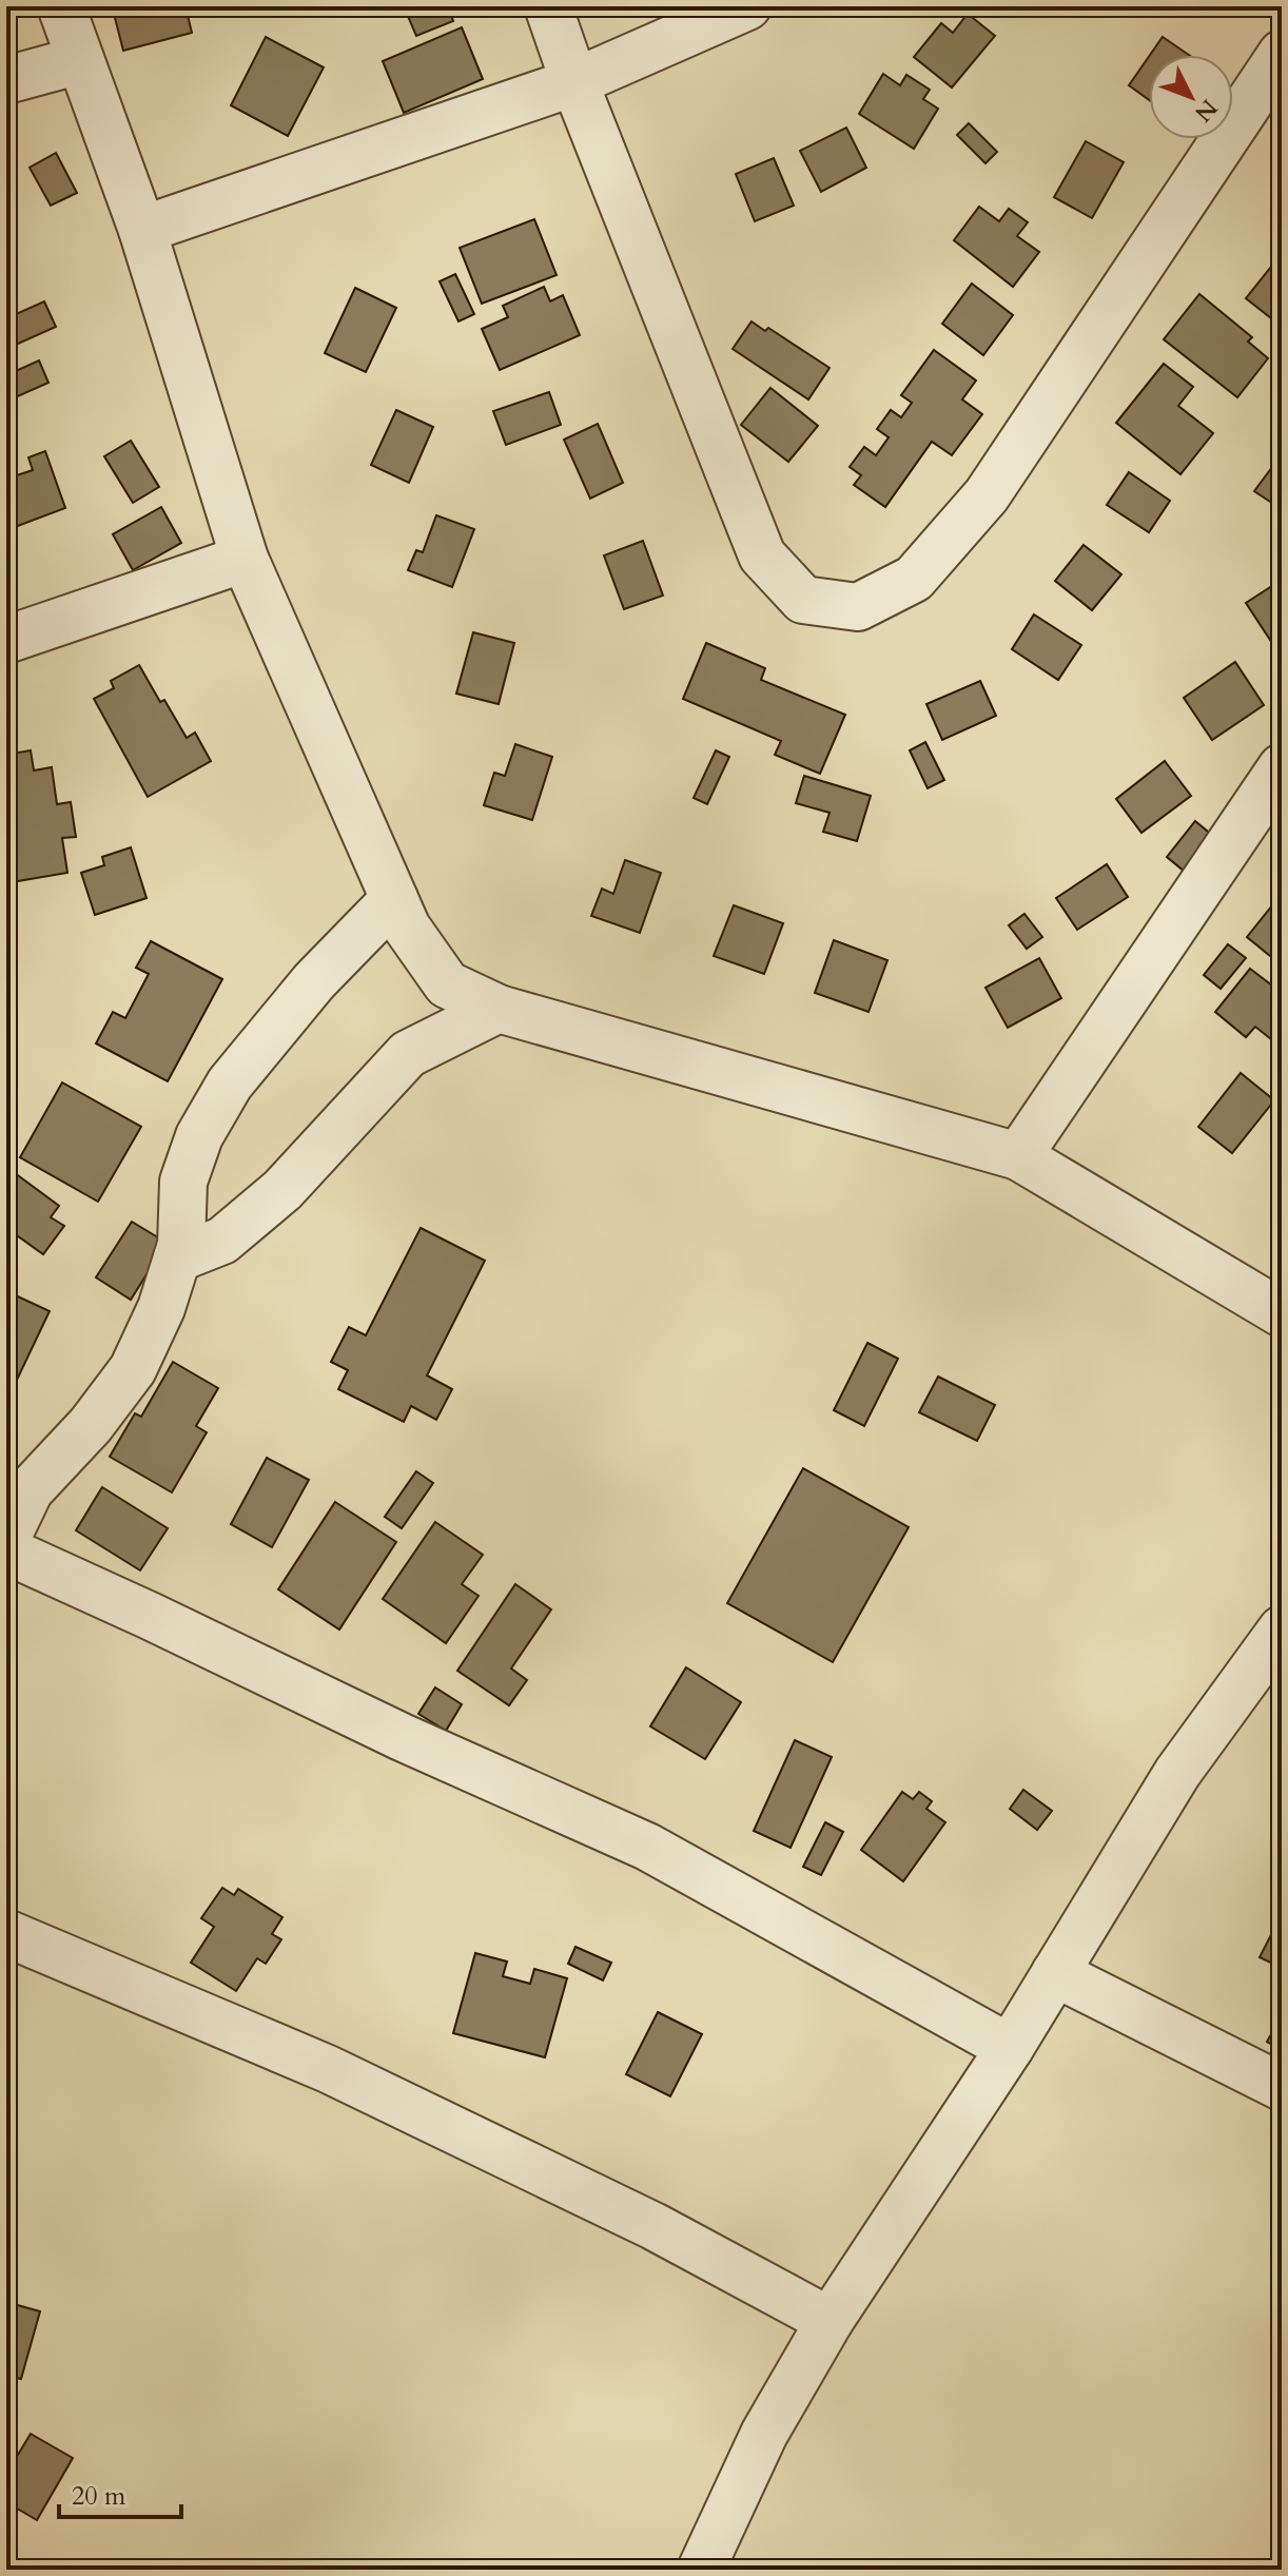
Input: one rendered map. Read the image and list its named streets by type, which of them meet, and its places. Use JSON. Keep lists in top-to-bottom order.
{
  "scale_bar": "20 m",
  "north": "bottom right"
}
